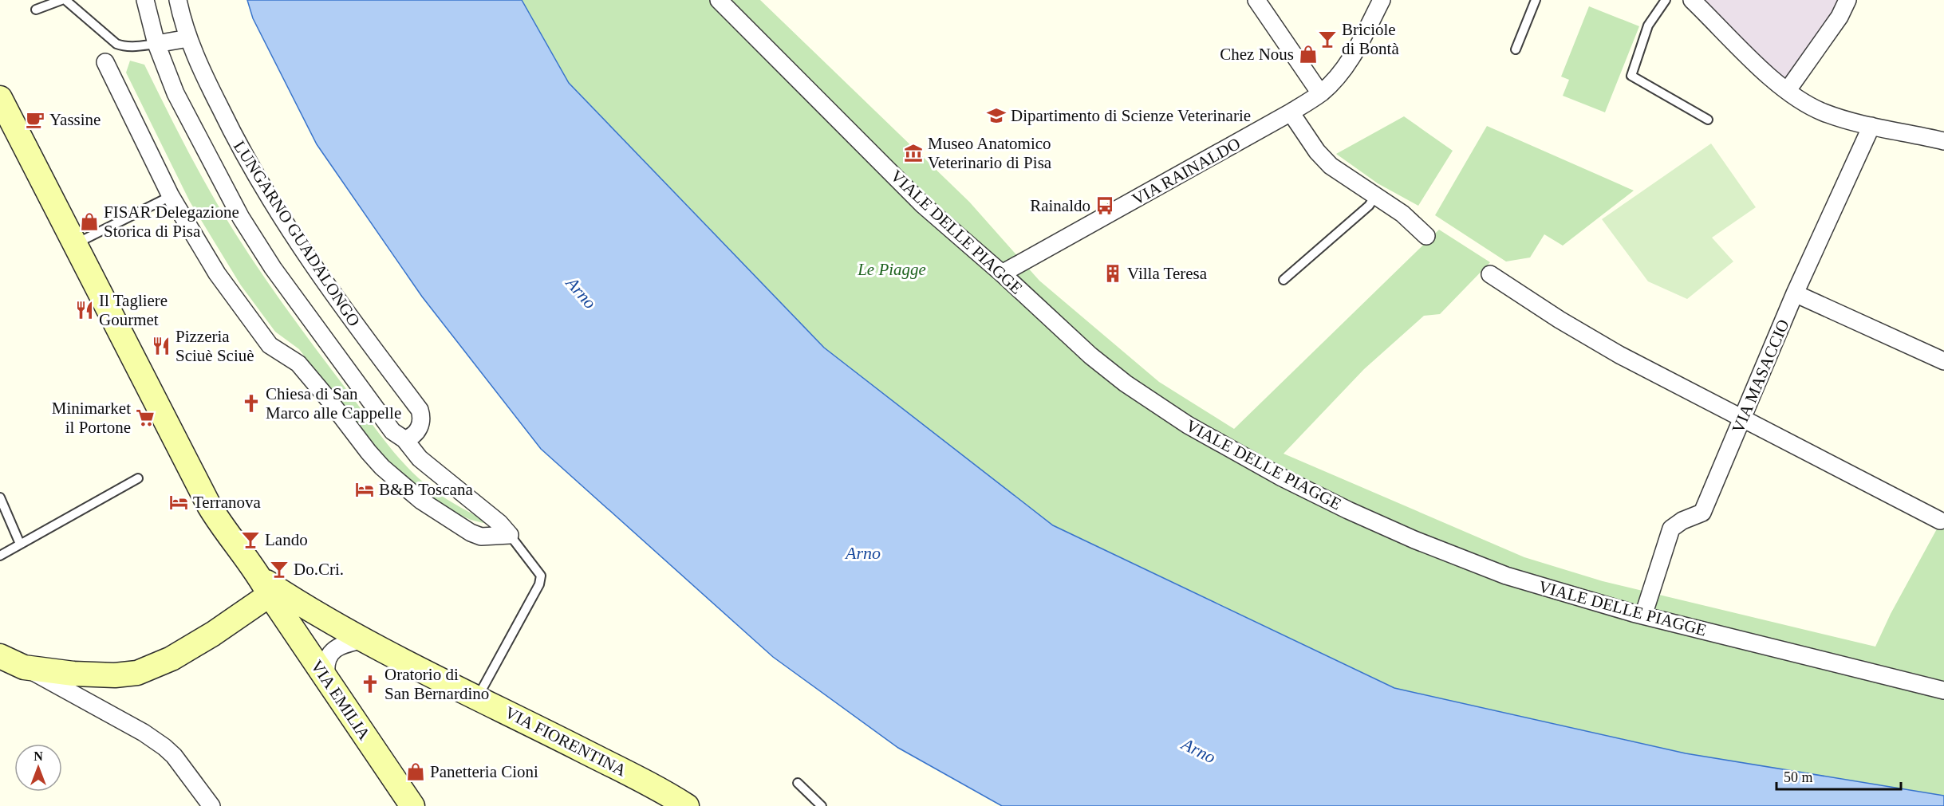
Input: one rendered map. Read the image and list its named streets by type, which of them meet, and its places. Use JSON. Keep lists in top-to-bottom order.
{
  "streets": {
    "main road": ["VIA EMILIA", "VIA FIORENTINA"],
    "street": [
      "VIA RAINALDO",
      "VIALE DELLE PIAGGE",
      "LUNGARNO GUADALONGO",
      "VIA MASACCIO"
    ]
  },
  "crossings": [
    ["VIA RAINALDO", "VIALE DELLE PIAGGE"],
    ["VIALE DELLE PIAGGE", "VIA MASACCIO"],
    ["VIA EMILIA", "VIA FIORENTINA"]
  ],
  "water": ["Arno"],
  "parks": ["Le Piagge"],
  "places": {
    "bar": ["Briciole di Bontà", "Lando", "Do.Cri."],
    "shop": ["Chez Nous", "FISAR Delegazione Storica di Pisa", "Panetteria Cioni"],
    "school or university": ["Dipartimento di Scienze Veterinarie"],
    "cafe": ["Yassine"],
    "museum": ["Museo Anatomico Veterinario di Pisa"],
    "bus stop": ["Rainaldo"],
    "building": ["Villa Teresa"],
    "restaurant": ["Il Tagliere Gourmet", "Pizzeria Sciuè Sciuè"],
    "church": ["Chiesa di San Marco alle Cappelle", "Oratorio di San Bernardino"],
    "supermarket": ["Minimarket il Portone"],
    "hotel": ["B&B Toscana", "Terranova"]
  },
  "scale_bar": "50 m",
  "north": "top"
}
